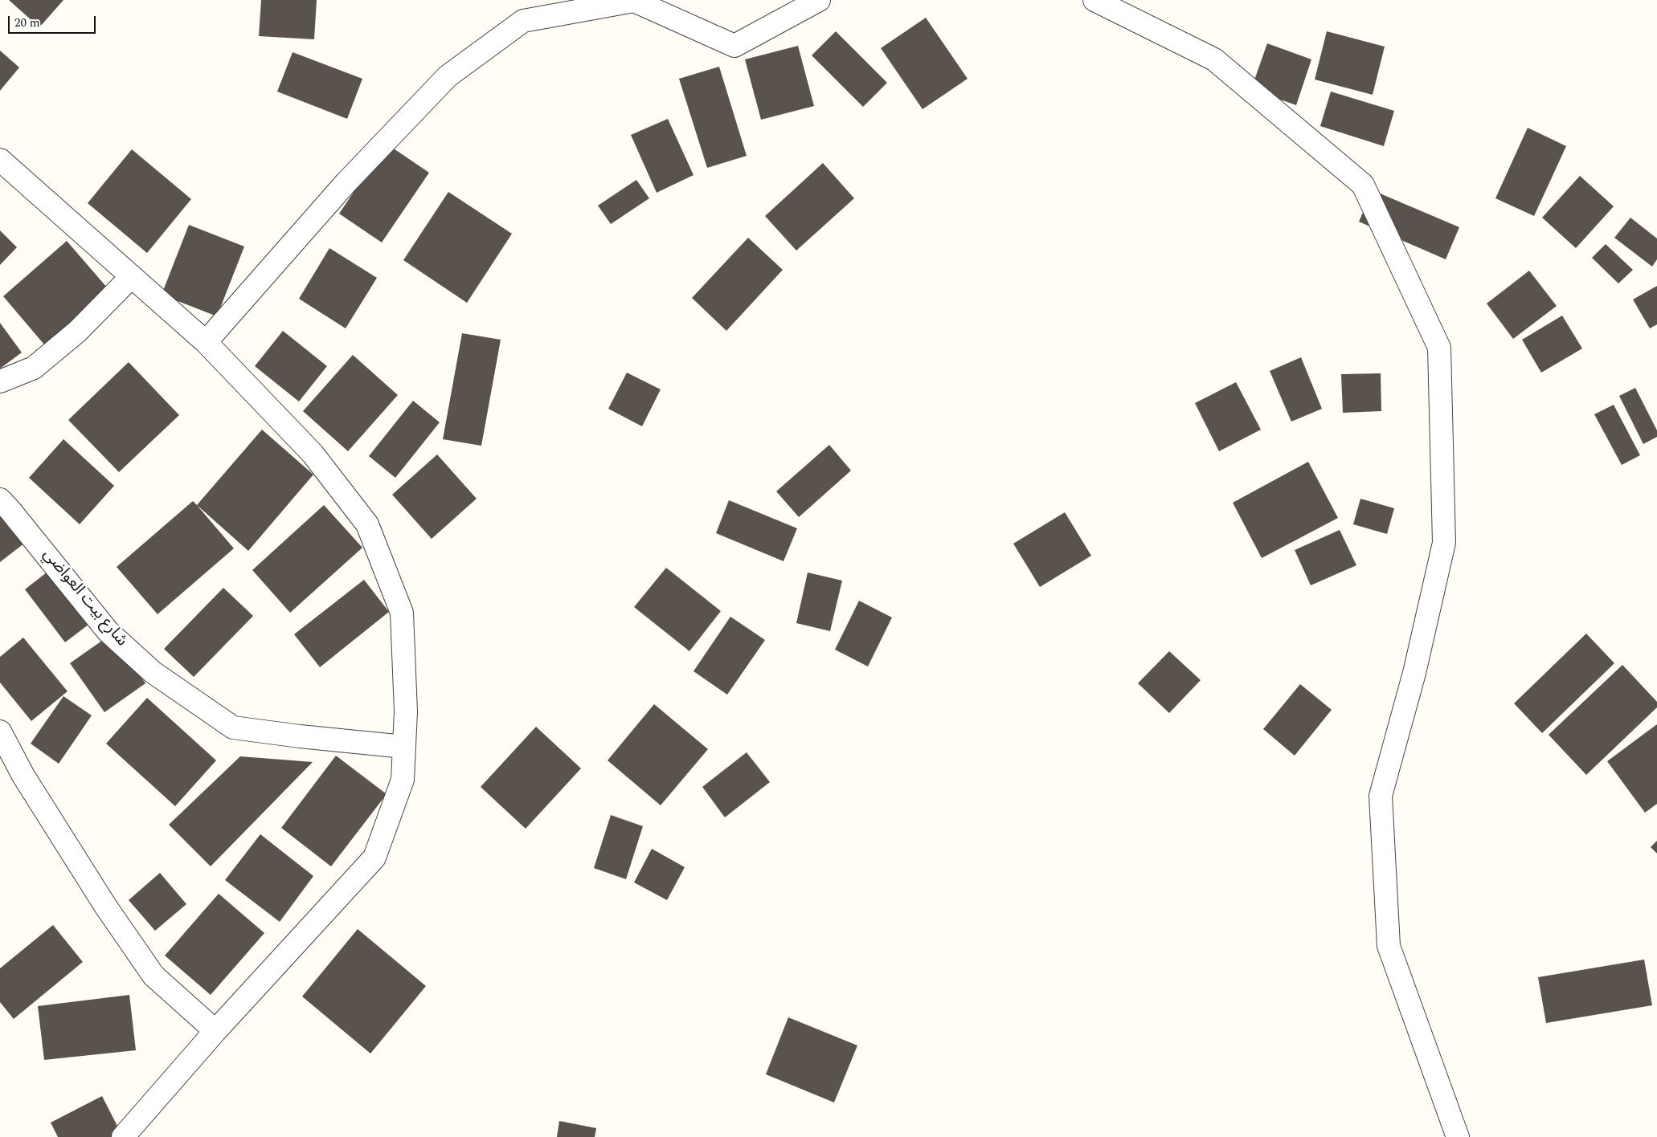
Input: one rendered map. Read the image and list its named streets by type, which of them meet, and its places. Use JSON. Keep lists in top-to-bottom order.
{
  "streets": {
    "street": ["شارع بيت العواضي"]
  },
  "scale_bar": "20 m"
}
